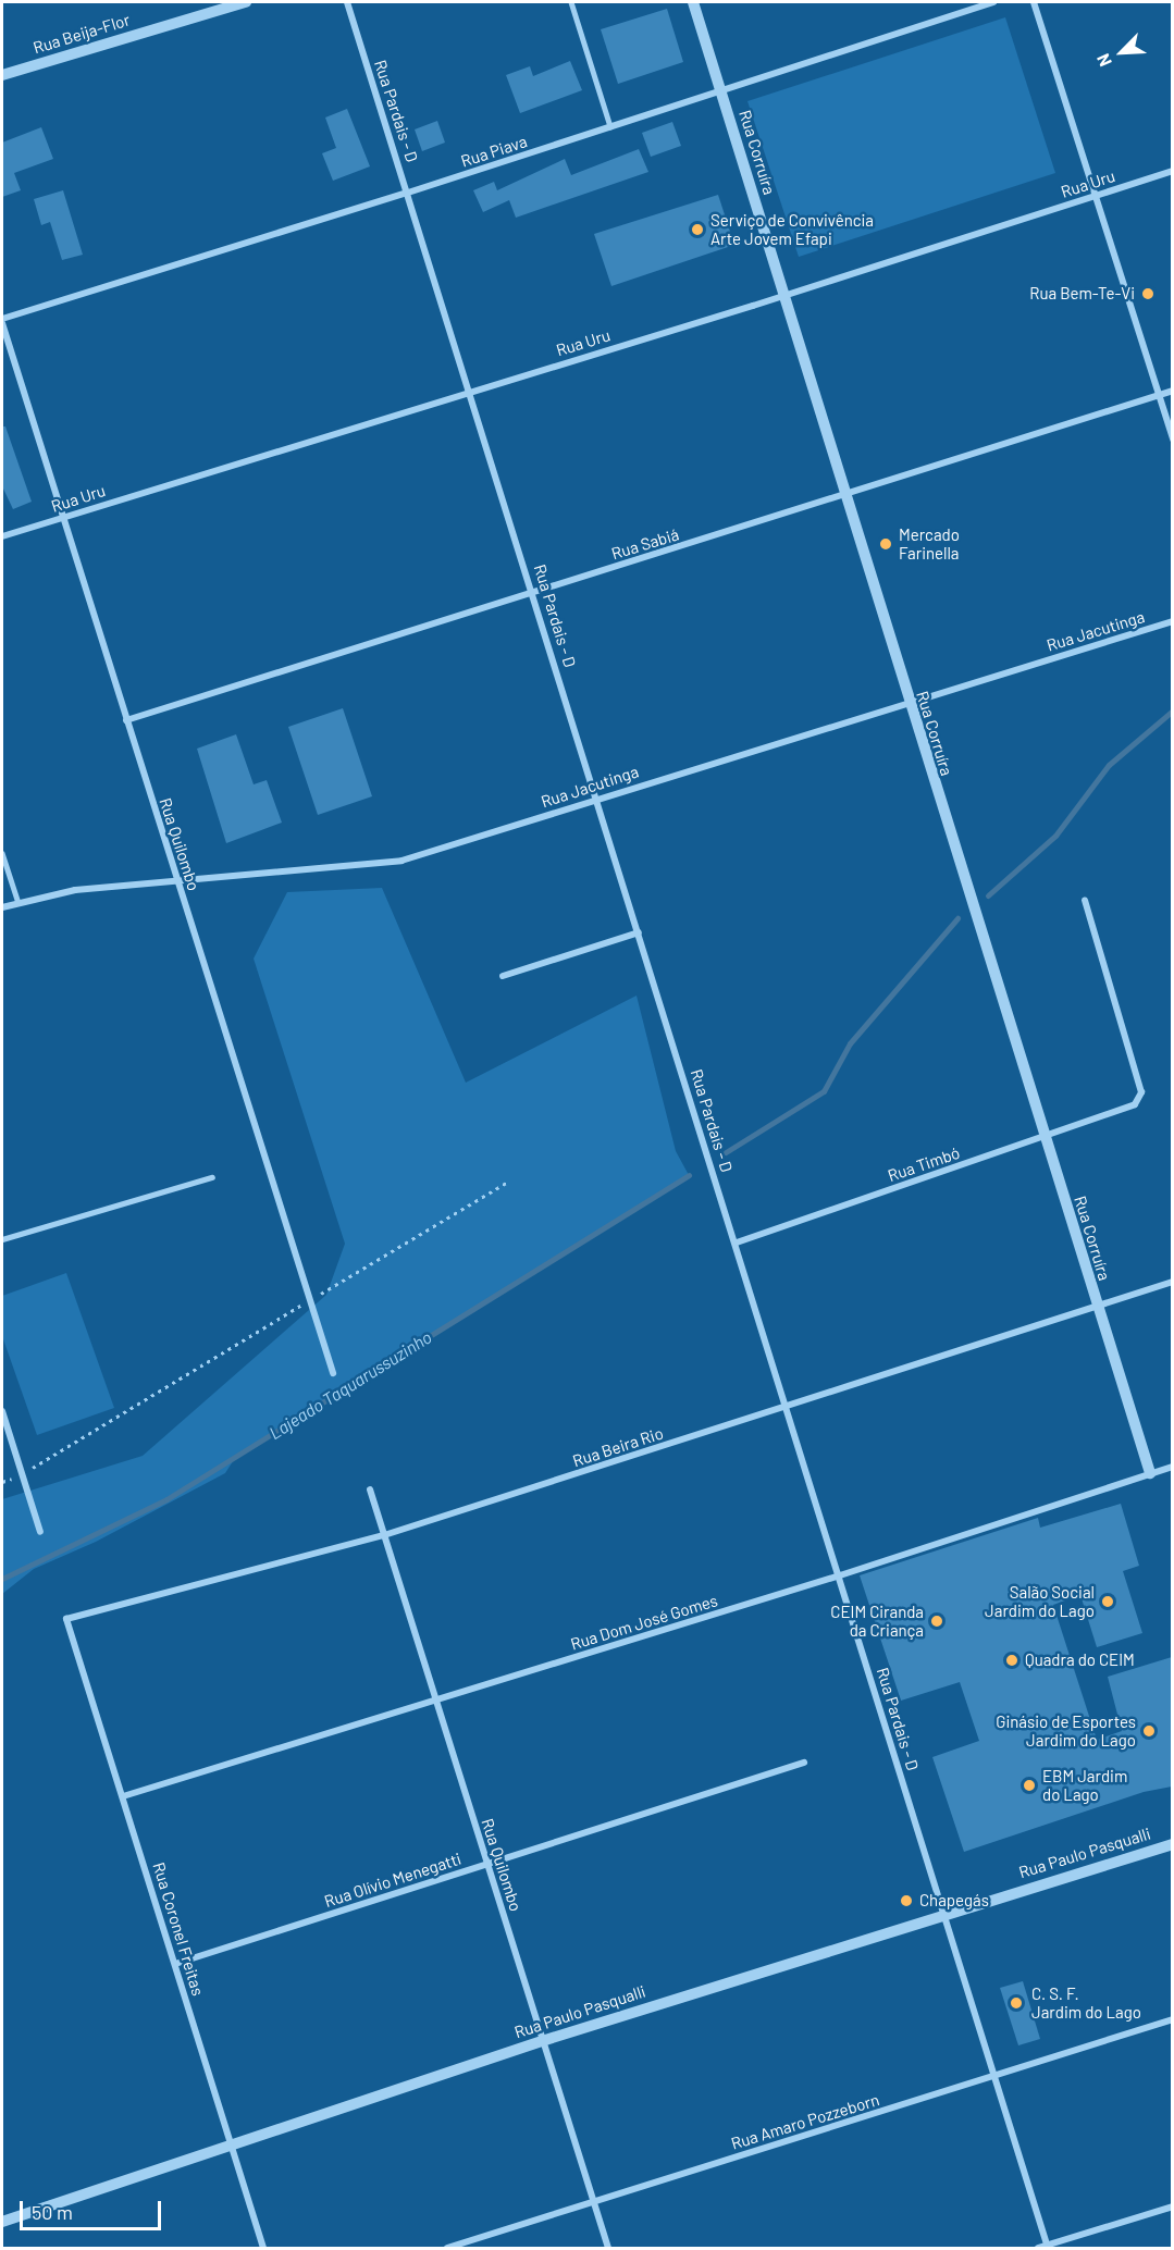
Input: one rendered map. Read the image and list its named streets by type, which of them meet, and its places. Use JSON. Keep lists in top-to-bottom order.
{
  "streets": {
    "street": [
      "Rua Beija-Flor",
      "Rua Pardais - D",
      "Rua Piava",
      "Rua Corruíra",
      "Rua Uru",
      "Rua Sabiá",
      "Rua Jacutinga",
      "Rua Quilombo",
      "Rua Timbó",
      "Rua Beira Rio",
      "Rua Dom José Gomes",
      "Rua Paulo Pasqualli",
      "Rua Olívio Menegatti",
      "Rua Coronel Freitas",
      "Rua Amaro Pozzeborn"
    ]
  },
  "crossings": [
    ["Rua Pardais - D", "Rua Piava"],
    ["Rua Pardais - D", "Rua Uru"],
    ["Rua Pardais - D", "Rua Sabiá"],
    ["Rua Pardais - D", "Rua Jacutinga"],
    ["Rua Pardais - D", "Rua Timbó"],
    ["Rua Pardais - D", "Rua Beira Rio"],
    ["Rua Pardais - D", "Rua Dom José Gomes"],
    ["Rua Pardais - D", "Rua Paulo Pasqualli"],
    ["Rua Pardais - D", "Rua Amaro Pozzeborn"],
    ["Rua Piava", "Rua Corruíra"],
    ["Rua Piava", "Rua Quilombo"],
    ["Rua Corruíra", "Rua Uru"],
    ["Rua Corruíra", "Rua Sabiá"],
    ["Rua Corruíra", "Rua Jacutinga"],
    ["Rua Corruíra", "Rua Timbó"],
    ["Rua Corruíra", "Rua Beira Rio"],
    ["Rua Corruíra", "Rua Dom José Gomes"],
    ["Rua Uru", "Rua Quilombo"],
    ["Rua Sabiá", "Rua Quilombo"],
    ["Rua Jacutinga", "Rua Quilombo"],
    ["Rua Quilombo", "Rua Beira Rio"],
    ["Rua Quilombo", "Rua Dom José Gomes"],
    ["Rua Quilombo", "Rua Paulo Pasqualli"],
    ["Rua Quilombo", "Rua Olívio Menegatti"],
    ["Rua Quilombo", "Rua Amaro Pozzeborn"],
    ["Rua Beira Rio", "Rua Coronel Freitas"],
    ["Rua Dom José Gomes", "Rua Coronel Freitas"],
    ["Rua Paulo Pasqualli", "Rua Coronel Freitas"],
    ["Rua Olívio Menegatti", "Rua Coronel Freitas"]
  ],
  "water": ["Lajeado Taquarussuzinho"],
  "places": [
    "Serviço de Convivência Arte Jovem Efapi",
    "Rua Bem-Te-Vi",
    "Mercado Farinella",
    "Salão Social Jardim do Lago",
    "CEIM Ciranda da Criança",
    "Quadra do CEIM",
    "Ginásio de Esportes Jardim do Lago",
    "EBM Jardim do Lago",
    "Chapegás",
    "C. S. F. Jardim do Lago"
  ],
  "scale_bar": "50 m",
  "north": "bottom left"
}
